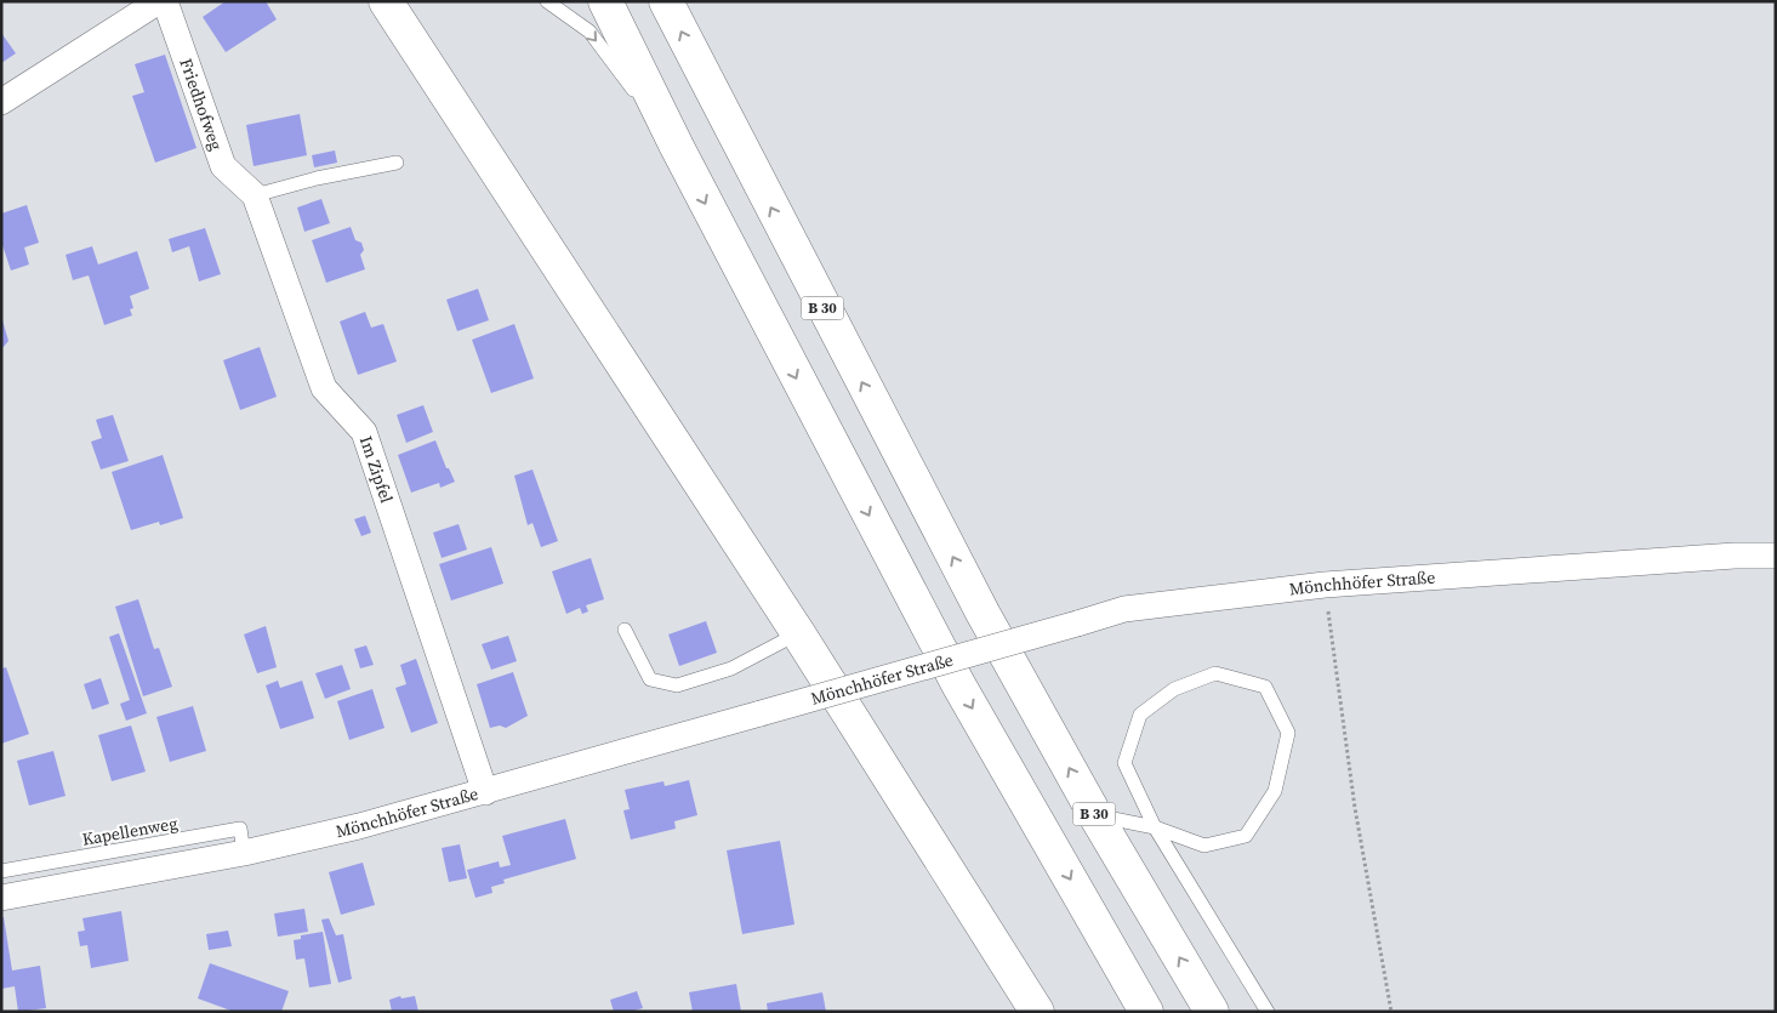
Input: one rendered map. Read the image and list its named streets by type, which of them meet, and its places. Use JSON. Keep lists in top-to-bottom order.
{
  "streets": {
    "main road": ["B 30"],
    "street": ["Friedhofweg", "Im Zipfel", "Mönchhöfer Straße"],
    "lane": ["Kapellenweg"]
  },
  "crossings": [
    ["Friedhofweg", "Im Zipfel"],
    ["Im Zipfel", "Mönchhöfer Straße"],
    ["Mönchhöfer Straße", "Kapellenweg"]
  ]
}
